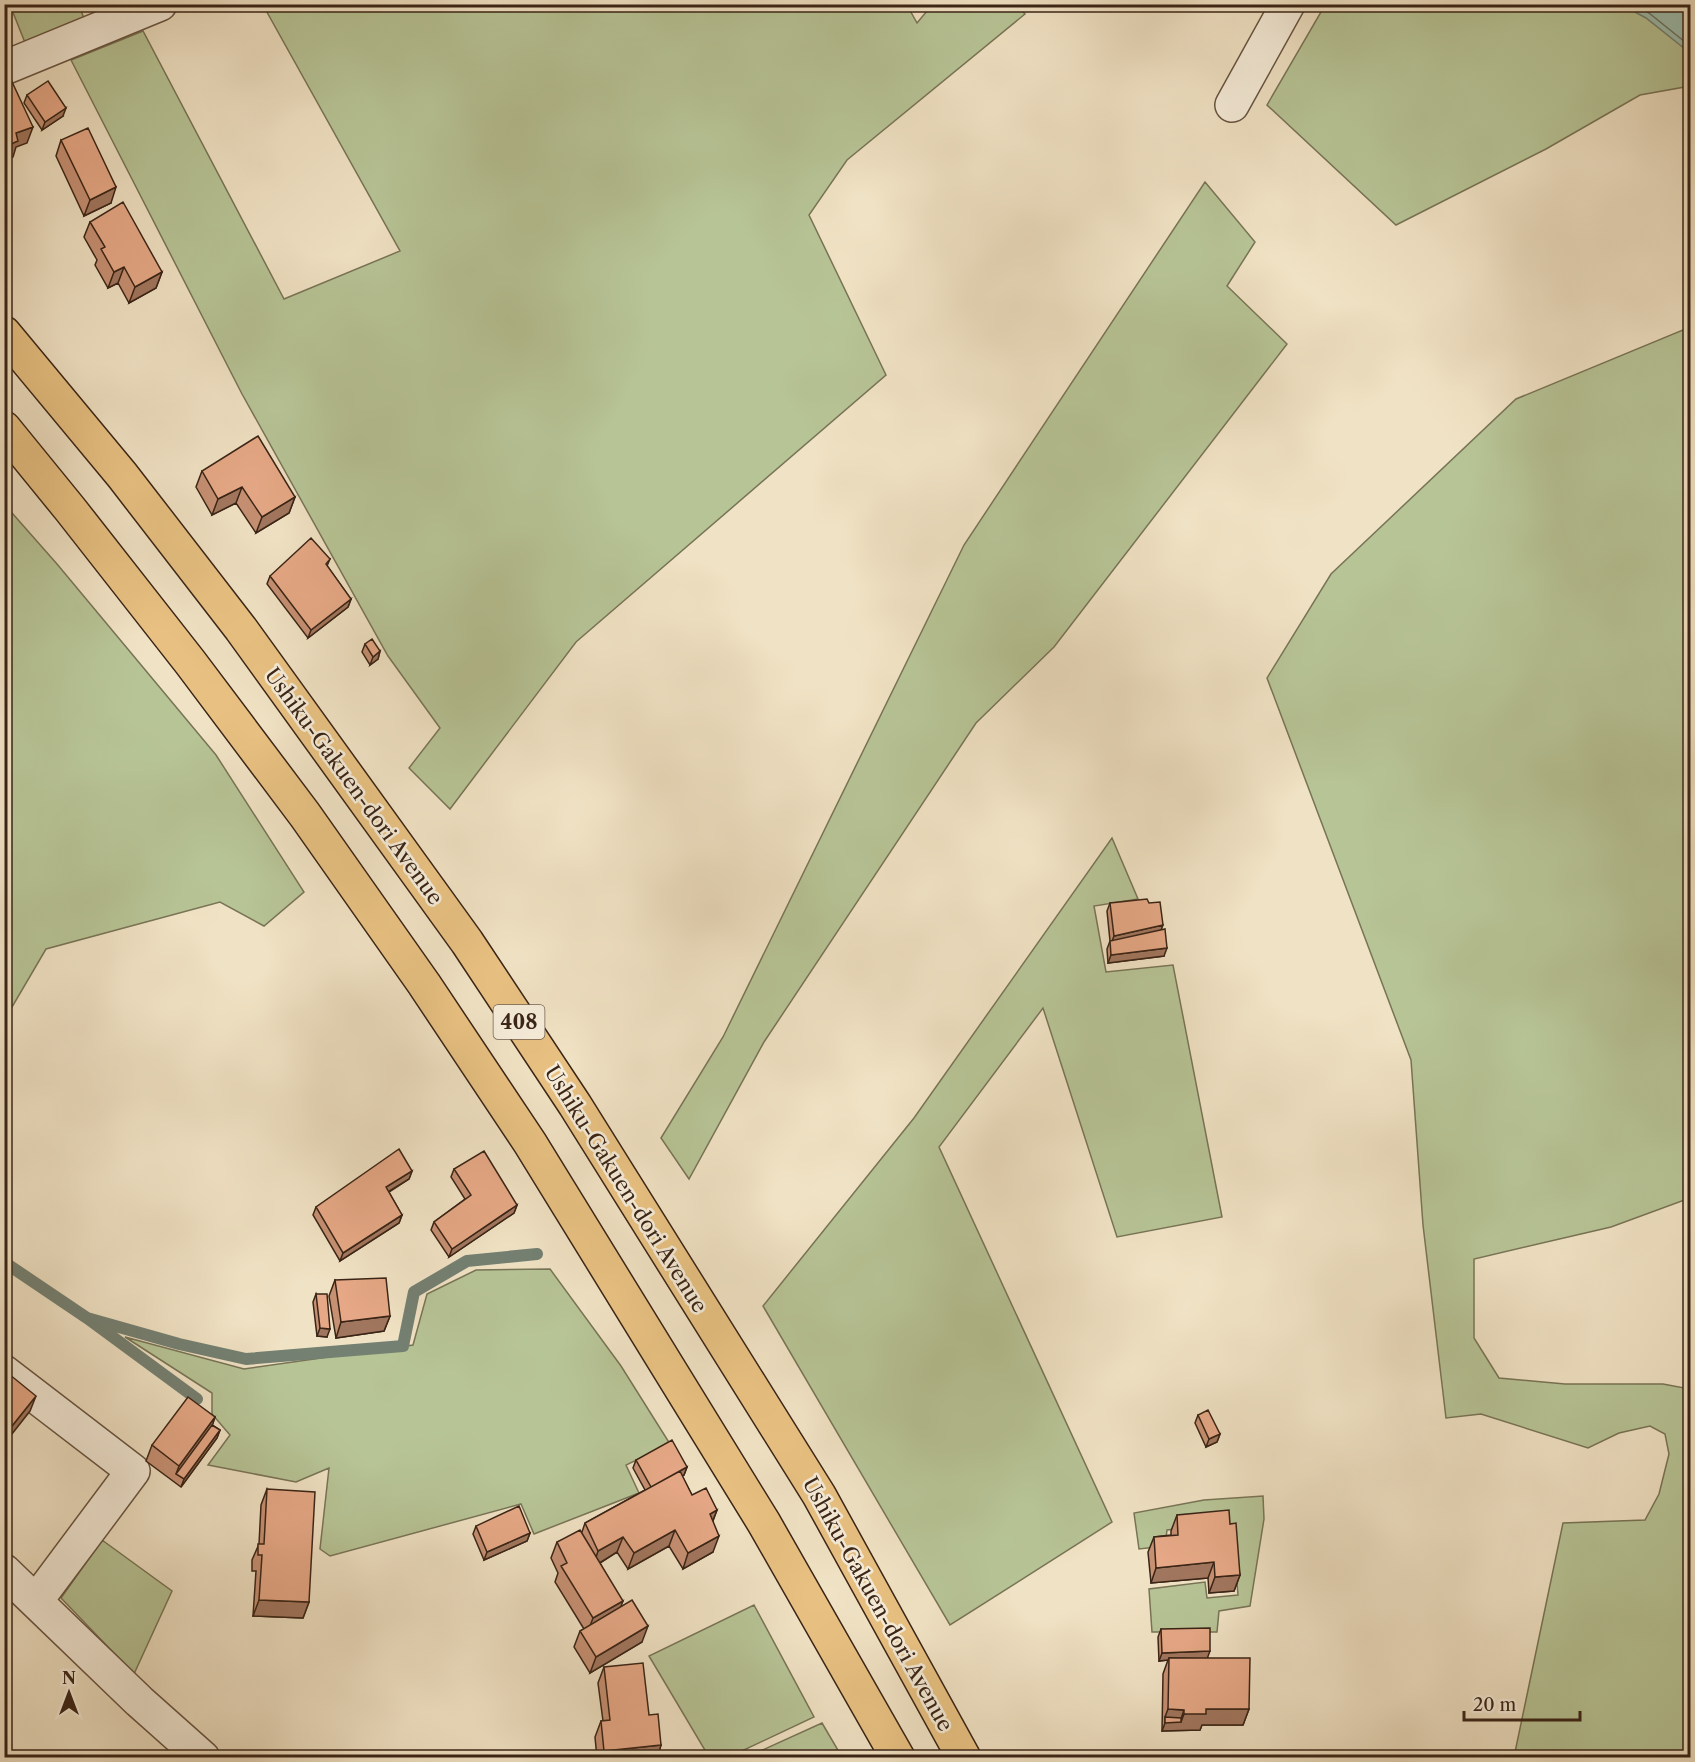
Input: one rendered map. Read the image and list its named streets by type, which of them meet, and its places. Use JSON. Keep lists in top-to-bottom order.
{
  "streets": {
    "highway": ["Ushiku-Gakuen-dori Avenue", "408"]
  },
  "scale_bar": "20 m",
  "north": "top"
}
